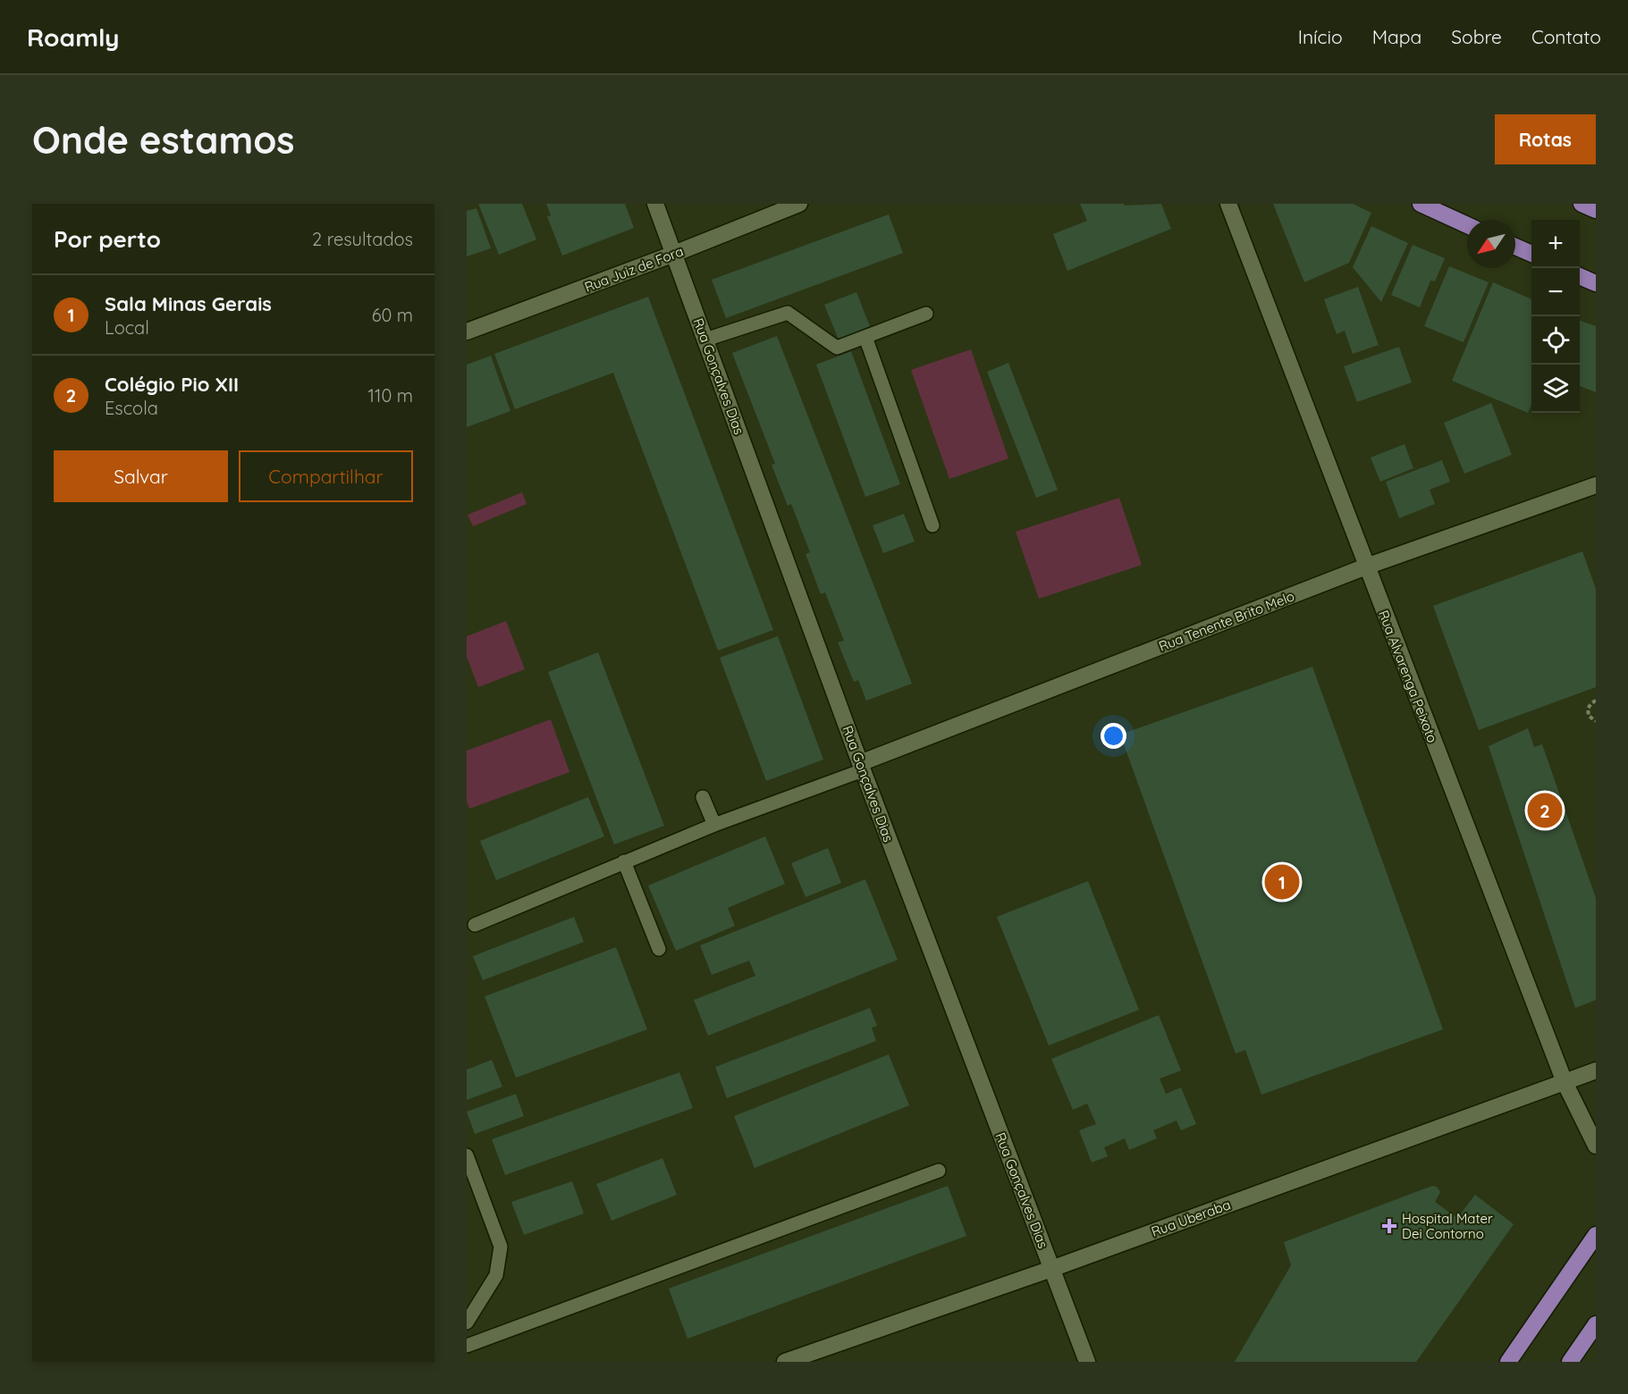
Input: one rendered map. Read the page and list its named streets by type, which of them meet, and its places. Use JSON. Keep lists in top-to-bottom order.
{
  "streets": {
    "street": [
      "Rua Juiz de Fora",
      "Rua Gonçalves Dias",
      "Rua Tenente Brito Melo",
      "Rua Alvarenga Peixoto",
      "Rua Uberaba"
    ]
  },
  "crossings": [
    ["Rua Juiz de Fora", "Rua Gonçalves Dias"],
    ["Rua Gonçalves Dias", "Rua Tenente Brito Melo"],
    ["Rua Gonçalves Dias", "Rua Uberaba"],
    ["Rua Tenente Brito Melo", "Rua Alvarenga Peixoto"],
    ["Rua Alvarenga Peixoto", "Rua Uberaba"]
  ],
  "places": {
    "health": ["Hospital Mater Dei Contorno"]
  },
  "north": "bottom left",
  "page": {
    "header": "Roamly",
    "nav": [
      "Início",
      "Mapa",
      "Sobre",
      "Contato"
    ],
    "buttons": [
      "Rotas",
      ["Salvar", "Compartilhar"]
    ],
    "title": "Onde estamos",
    "heading": ["Por perto", "2 resultados"],
    "map_buttons": ["+", "−"],
    "list": [
      {
        "mark": "1",
        "name": "Sala Minas Gerais",
        "note": "Local",
        "value": "60 m"
      },
      {
        "mark": "2",
        "name": "Colégio Pio XII",
        "note": "Escola",
        "value": "110 m"
      }
    ],
    "pins": ["2", "1"]
  }
}
